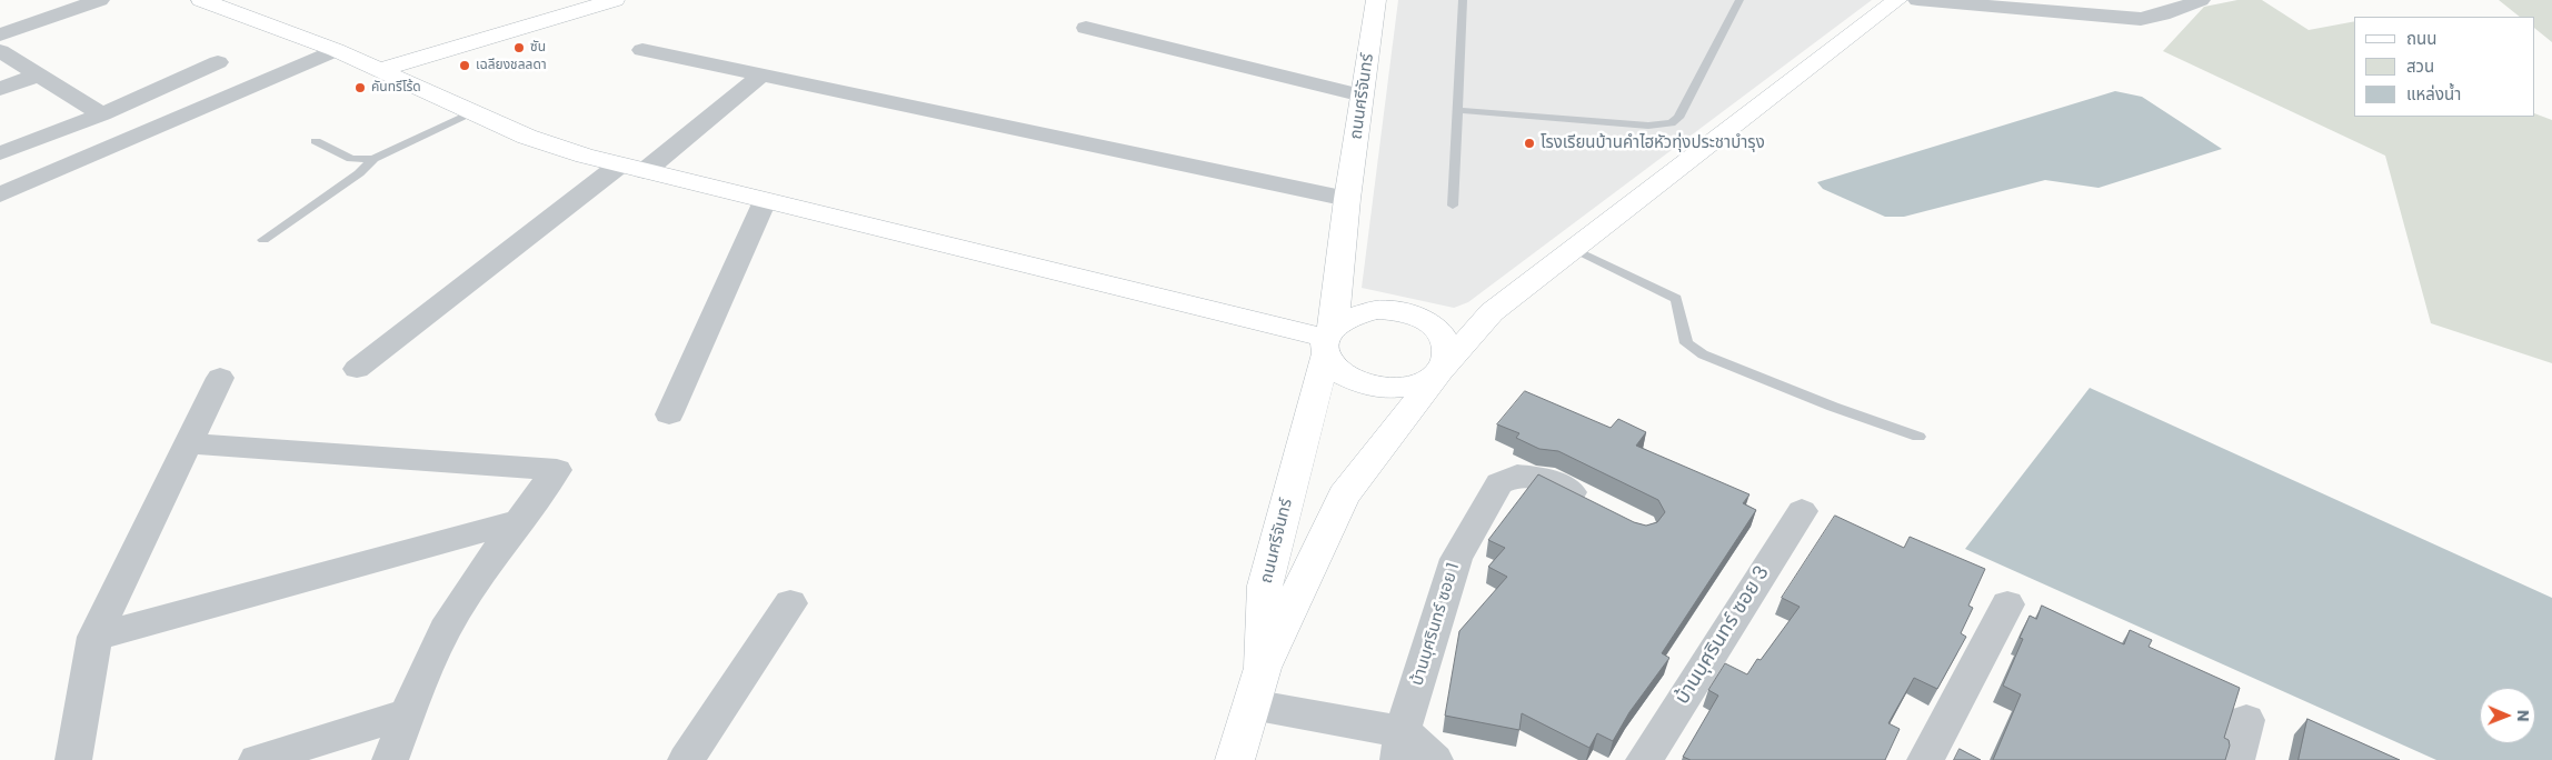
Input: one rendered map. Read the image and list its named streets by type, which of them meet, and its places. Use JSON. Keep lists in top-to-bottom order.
{
  "streets": {
    "street": ["ถนนศรีจันทร์", "บ้านบุศรินทร์ ซอย 1", "บ้านบุศรินทร์ ซอย 3"]
  },
  "places": [
    "ซัน",
    "เฉลียงชลลดา",
    "คันทรีโร้ด",
    "โรงเรียนบ้านคำไฮหัวทุ่งประชาบำรุง"
  ],
  "legend": ["ถนน", "สวน", "แหล่งน้ำ"],
  "north": "right"
}
